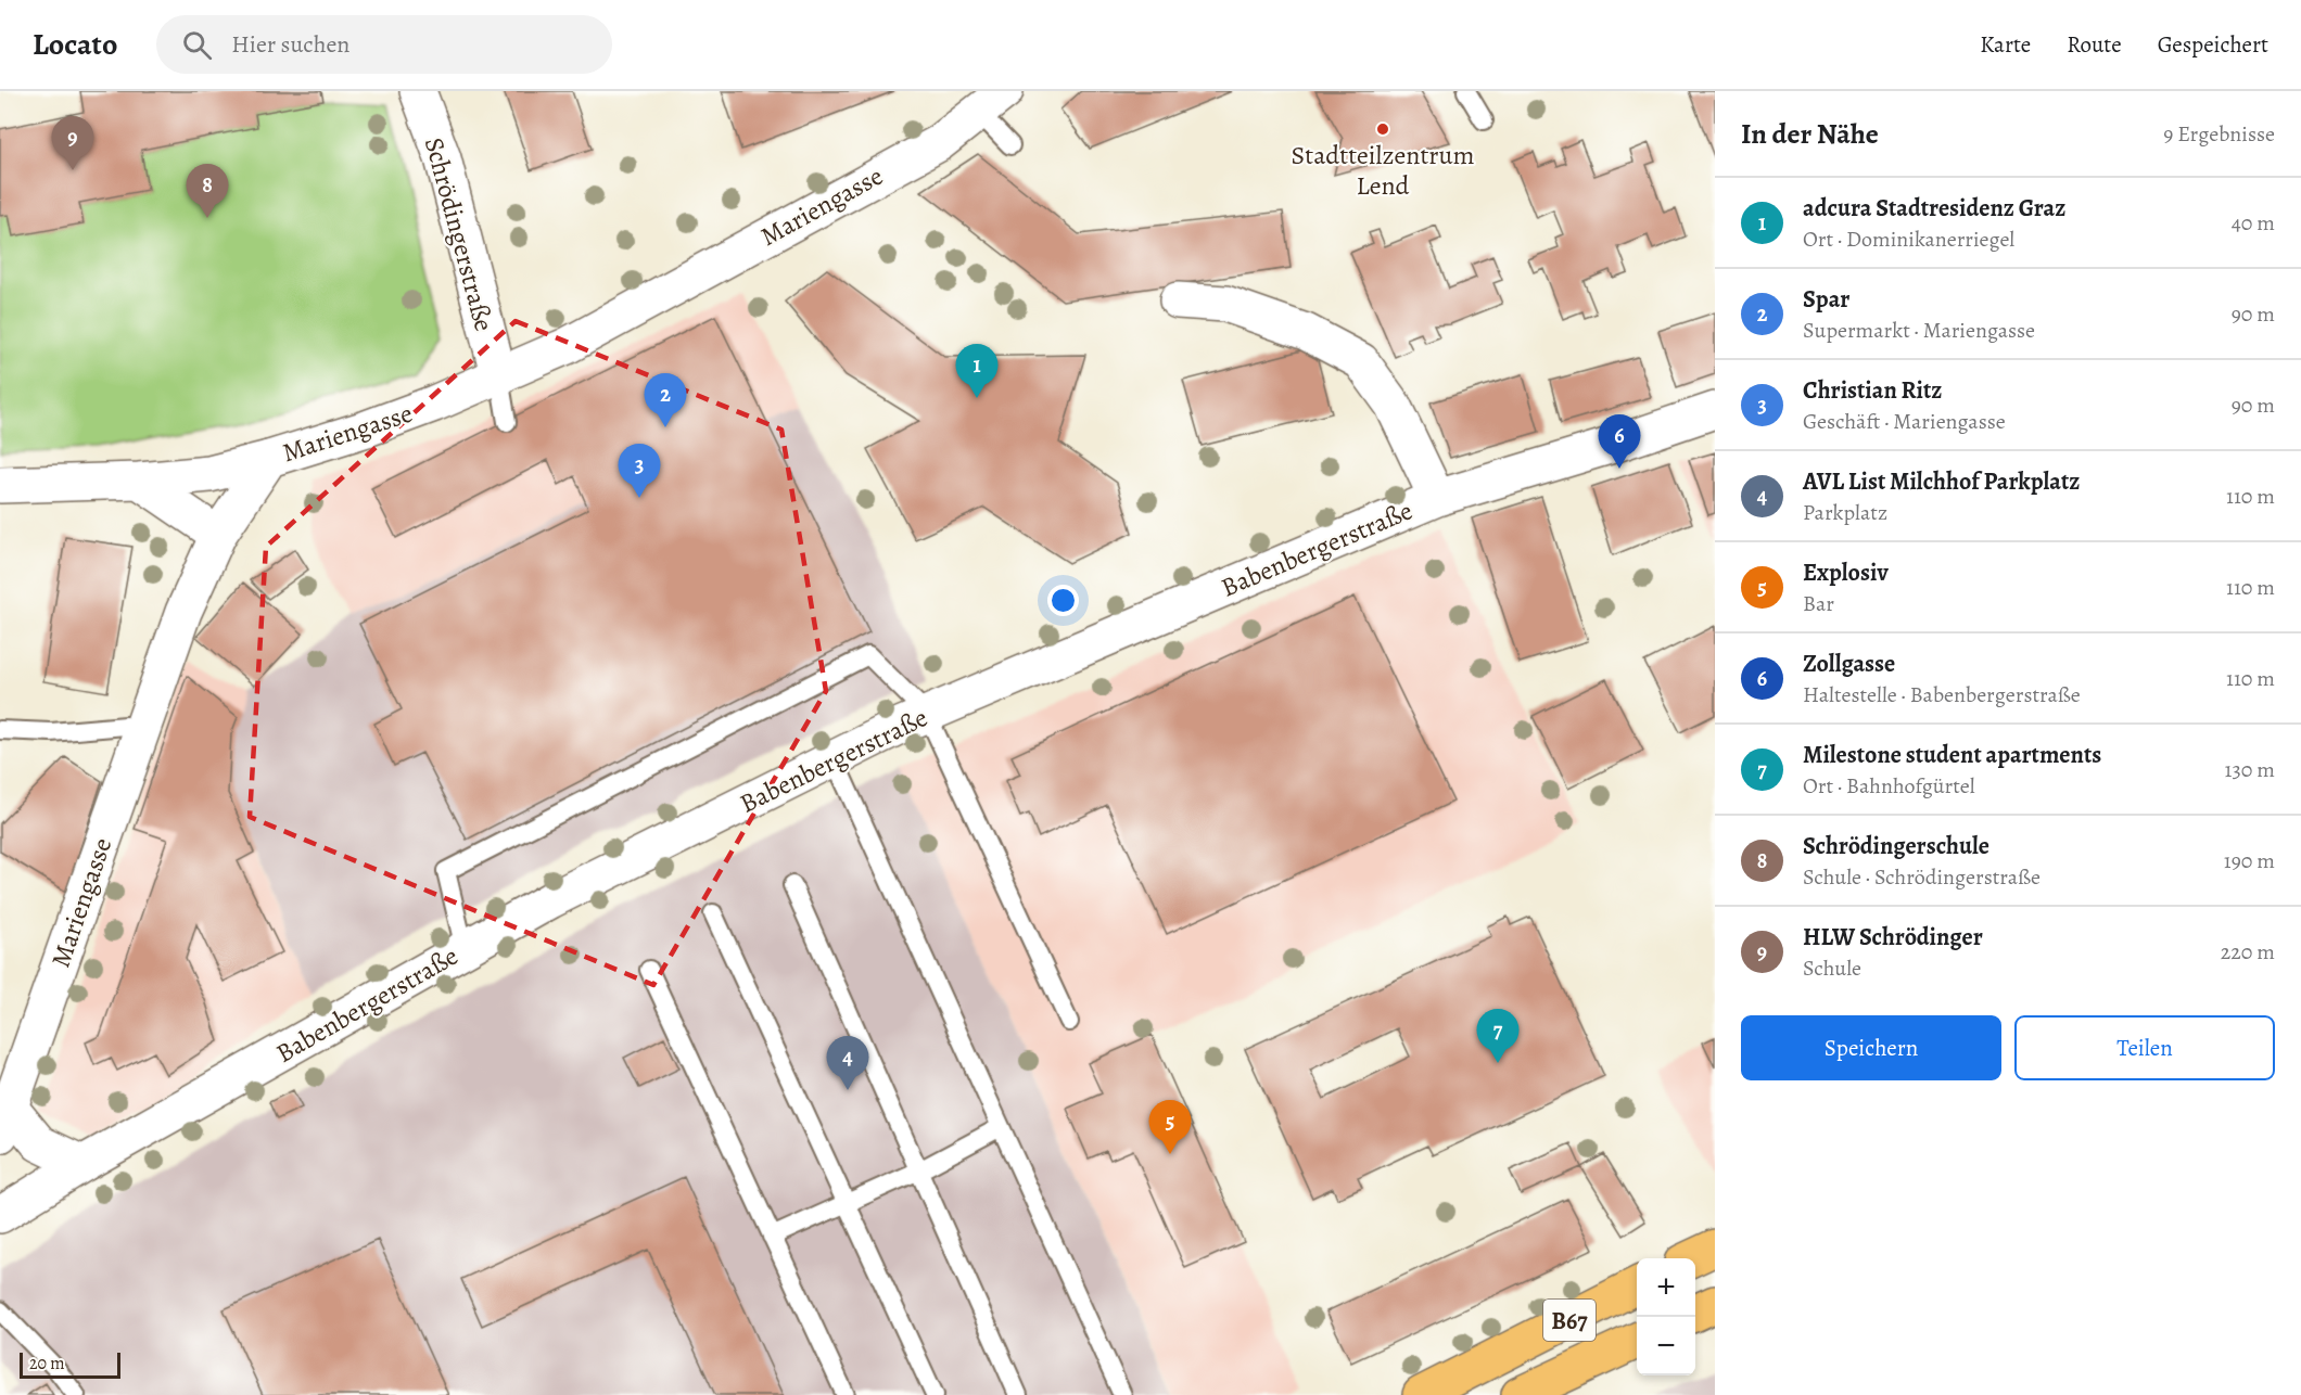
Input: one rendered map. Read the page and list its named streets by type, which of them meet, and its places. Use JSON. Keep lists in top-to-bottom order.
{
  "streets": {
    "main road": ["B67"],
    "street": ["Mariengasse", "Schrödingerstraße", "Babenbergerstraße"]
  },
  "crossings": [
    ["Mariengasse", "Schrödingerstraße"],
    ["Mariengasse", "Babenbergerstraße"]
  ],
  "places": ["Stadtteilzentrum Lend"],
  "scale_bar": "20 m",
  "page": {
    "header": "Locato",
    "search": "Hier suchen",
    "nav": ["Karte", "Route", "Gespeichert"],
    "heading": ["In der Nähe", "9 Ergebnisse"],
    "pins": [
      "9",
      "8",
      "1",
      "2",
      "6",
      "3",
      "7",
      "4",
      "5"
    ],
    "list": [
      {
        "mark": "1",
        "name": "adcura Stadtresidenz Graz",
        "note": "Ort · Dominikanerriegel",
        "value": "40 m"
      },
      {
        "mark": "2",
        "name": "Spar",
        "note": "Supermarkt · Mariengasse",
        "value": "90 m"
      },
      {
        "mark": "3",
        "name": "Christian Ritz",
        "note": "Geschäft · Mariengasse",
        "value": "90 m"
      },
      {
        "mark": "4",
        "name": "AVL List Milchhof Parkplatz",
        "note": "Parkplatz",
        "value": "110 m"
      },
      {
        "mark": "5",
        "name": "Explosiv",
        "note": "Bar",
        "value": "110 m"
      },
      {
        "mark": "6",
        "name": "Zollgasse",
        "note": "Haltestelle · Babenbergerstraße",
        "value": "110 m"
      },
      {
        "mark": "7",
        "name": "Milestone student apartments",
        "note": "Ort · Bahnhofgürtel",
        "value": "130 m"
      },
      {
        "mark": "8",
        "name": "Schrödingerschule",
        "note": "Schule · Schrödingerstraße",
        "value": "190 m"
      },
      {
        "mark": "9",
        "name": "HLW Schrödinger",
        "note": "Schule",
        "value": "220 m"
      }
    ],
    "buttons": ["Speichern", "Teilen"],
    "map_buttons": ["+", "−"],
    "scale": "20 m"
  }
}
